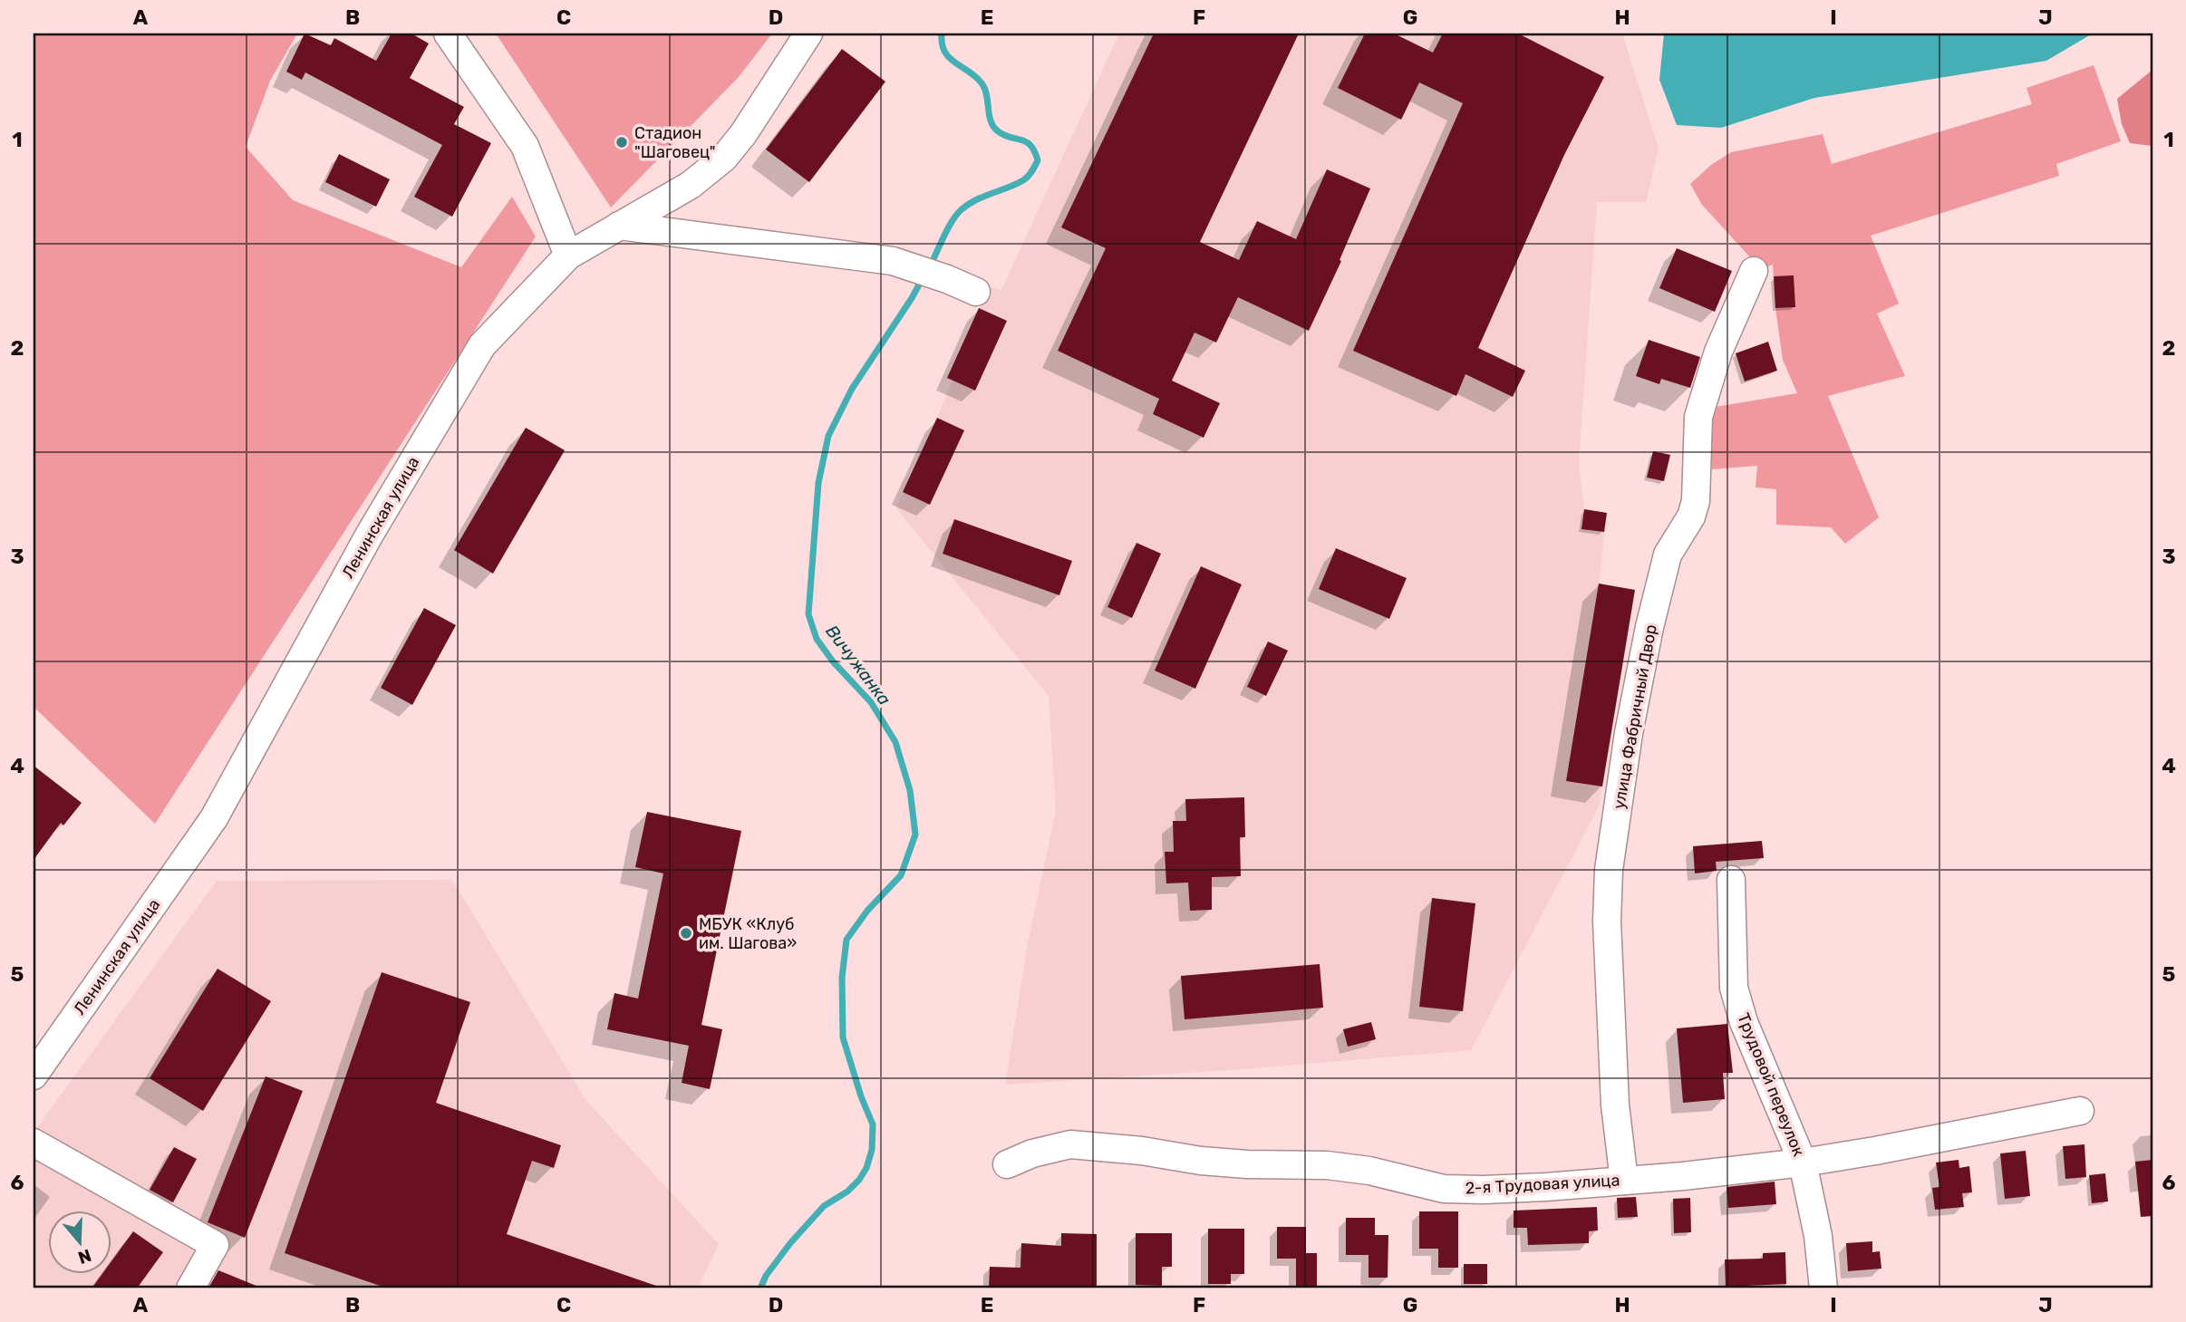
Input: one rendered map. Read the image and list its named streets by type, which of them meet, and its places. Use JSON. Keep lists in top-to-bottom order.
{
  "streets": {
    "street": [
      "Ленинская улица",
      "улица Фабричный Двор",
      "Трудовой переулок",
      "2-я Трудовая улица"
    ]
  },
  "crossings": [
    ["улица Фабричный Двор", "2-я Трудовая улица"],
    ["Трудовой переулок", "2-я Трудовая улица"]
  ],
  "water": ["Вичужанка"],
  "places": ["Стадион \"Шаговец\"", "МБУК «Клуб им. Шагова»"],
  "north": "bottom",
  "grid": {
    "columns": [
      "A",
      "B",
      "C",
      "D",
      "E",
      "F",
      "G",
      "H",
      "I",
      "J"
    ],
    "rows": [
      "1",
      "2",
      "3",
      "4",
      "5",
      "6"
    ]
  }
}
